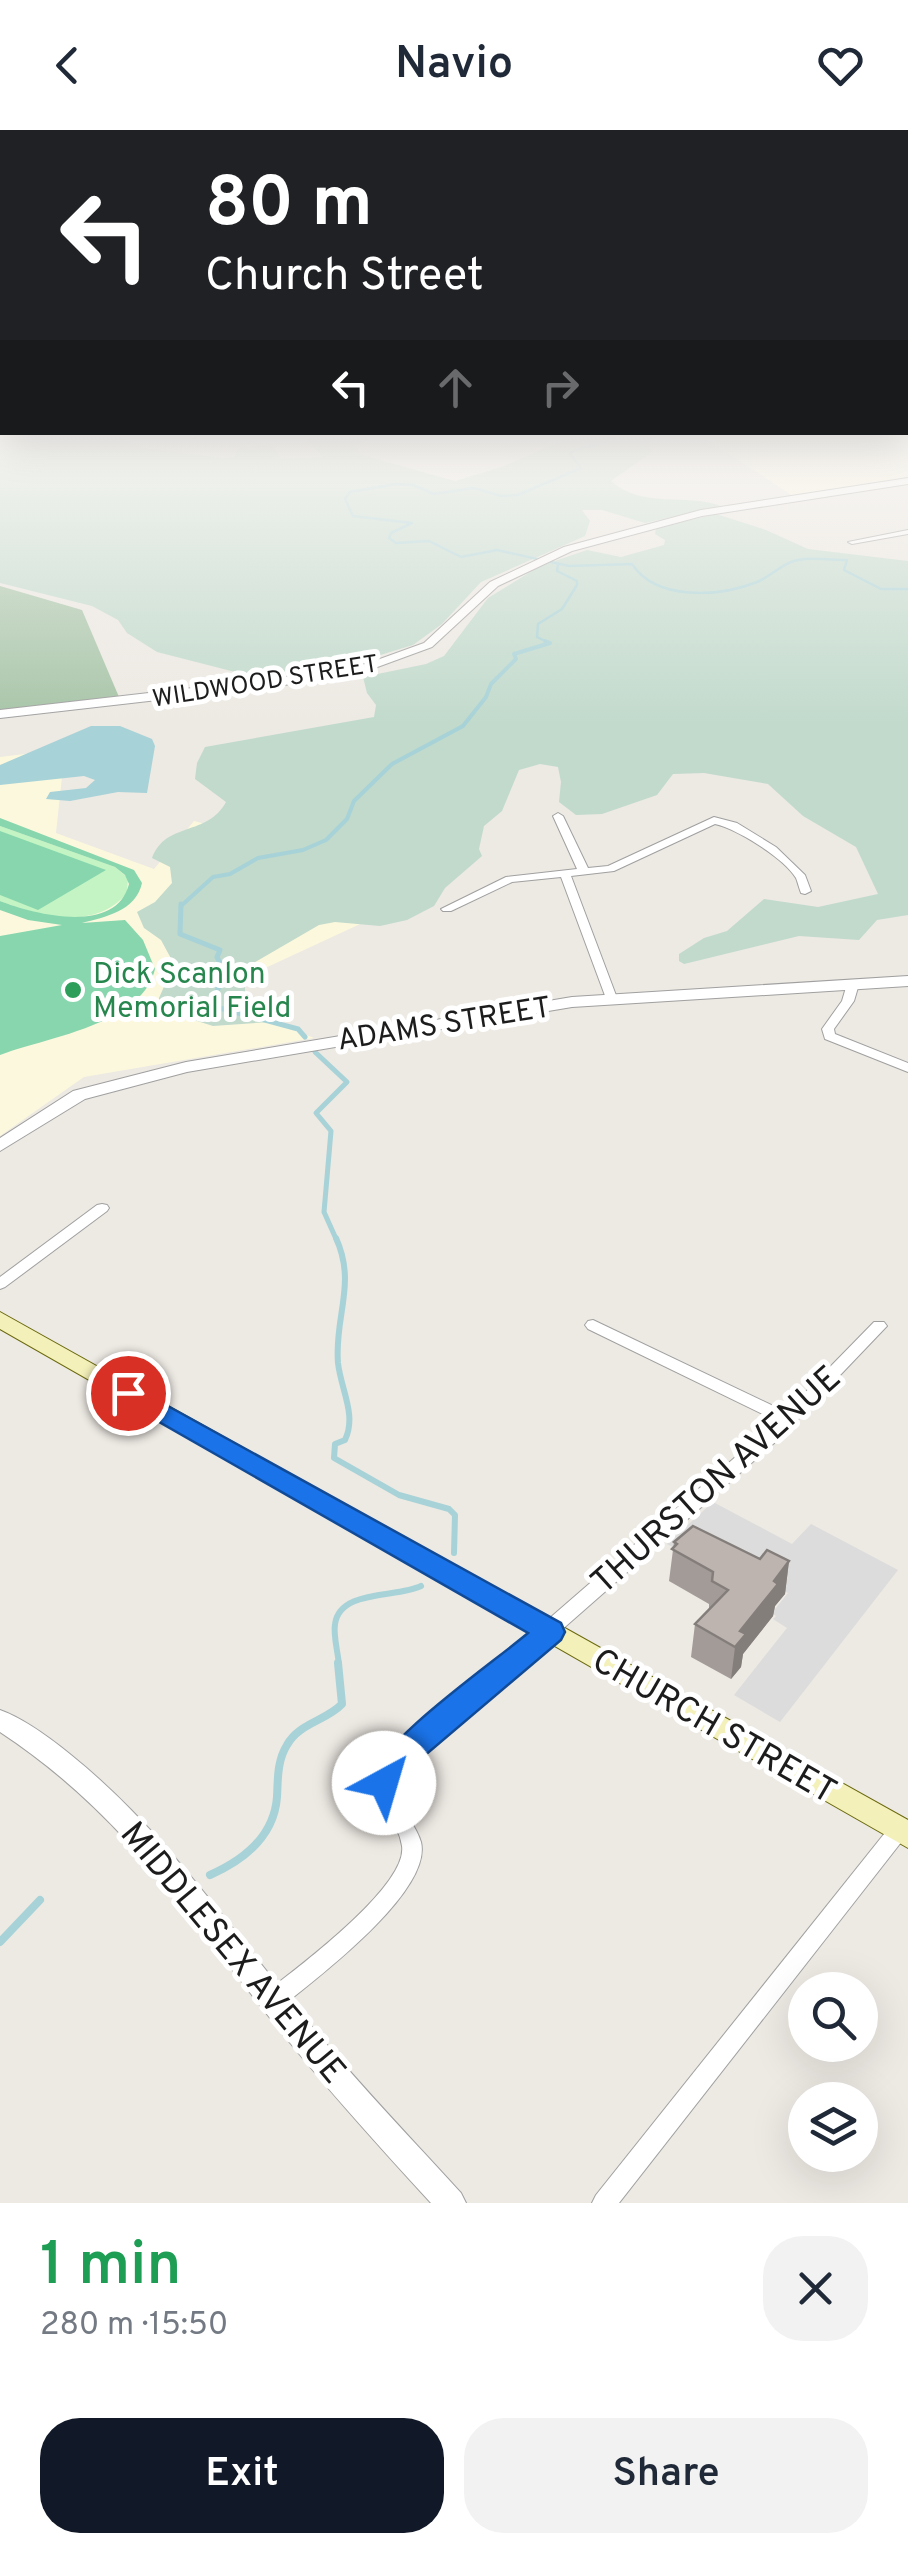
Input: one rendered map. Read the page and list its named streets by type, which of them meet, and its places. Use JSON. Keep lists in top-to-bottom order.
{
  "streets": {
    "main road": ["CHURCH STREET"],
    "street": [
      "WILDWOOD STREET",
      "ADAMS STREET",
      "THURSTON AVENUE",
      "MIDDLESEX AVENUE"
    ]
  },
  "crossings": [
    ["THURSTON AVENUE", "CHURCH STREET"],
    ["THURSTON AVENUE", "MIDDLESEX AVENUE"]
  ],
  "places": ["Dick Scanlon Memorial Field"],
  "page": {
    "header": "Navio",
    "turn": ["80 m", "Church Street"],
    "heading": ["1 min", "280 m · 15:50"],
    "buttons": ["Exit", "Share"]
  }
}
